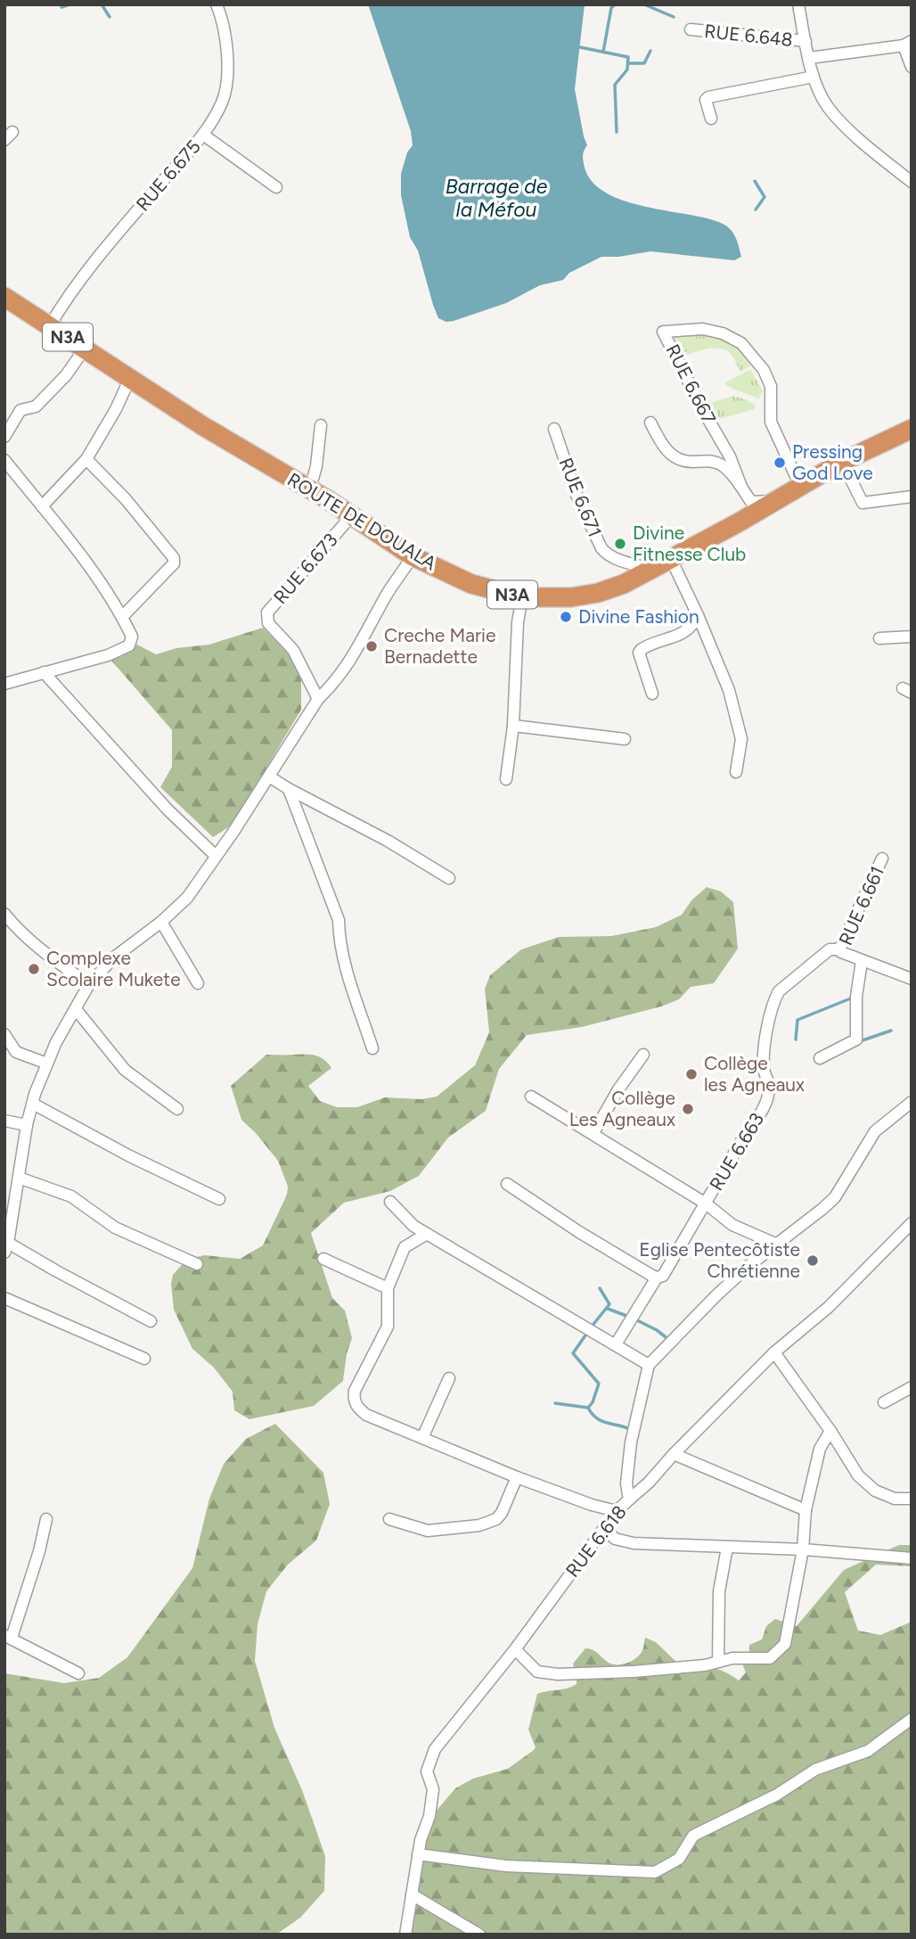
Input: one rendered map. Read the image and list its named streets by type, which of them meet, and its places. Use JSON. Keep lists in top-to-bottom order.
{
  "streets": {
    "highway": ["N3A", "ROUTE DE DOUALA"],
    "street": [
      "RUE 6.648",
      "RUE 6.675",
      "RUE 6.667",
      "RUE 6.671",
      "RUE 6.673",
      "RUE 6.661",
      "RUE 6.663",
      "RUE 6.618"
    ]
  },
  "crossings": [
    ["RUE 6.675", "ROUTE DE DOUALA"],
    ["RUE 6.667", "ROUTE DE DOUALA"],
    ["RUE 6.671", "ROUTE DE DOUALA"],
    ["ROUTE DE DOUALA", "RUE 6.673"],
    ["RUE 6.661", "RUE 6.663"]
  ],
  "water": ["Barrage de la Méfou"],
  "places": [
    "Pressing God Love",
    "Divine Fitnesse Club",
    "Divine Fashion",
    "Creche Marie Bernadette",
    "Complexe Scolaire Mukete",
    "Collège les Agneaux",
    "Collège Les Agneaux",
    "Eglise Pentecôtiste Chrétienne"
  ]
}
